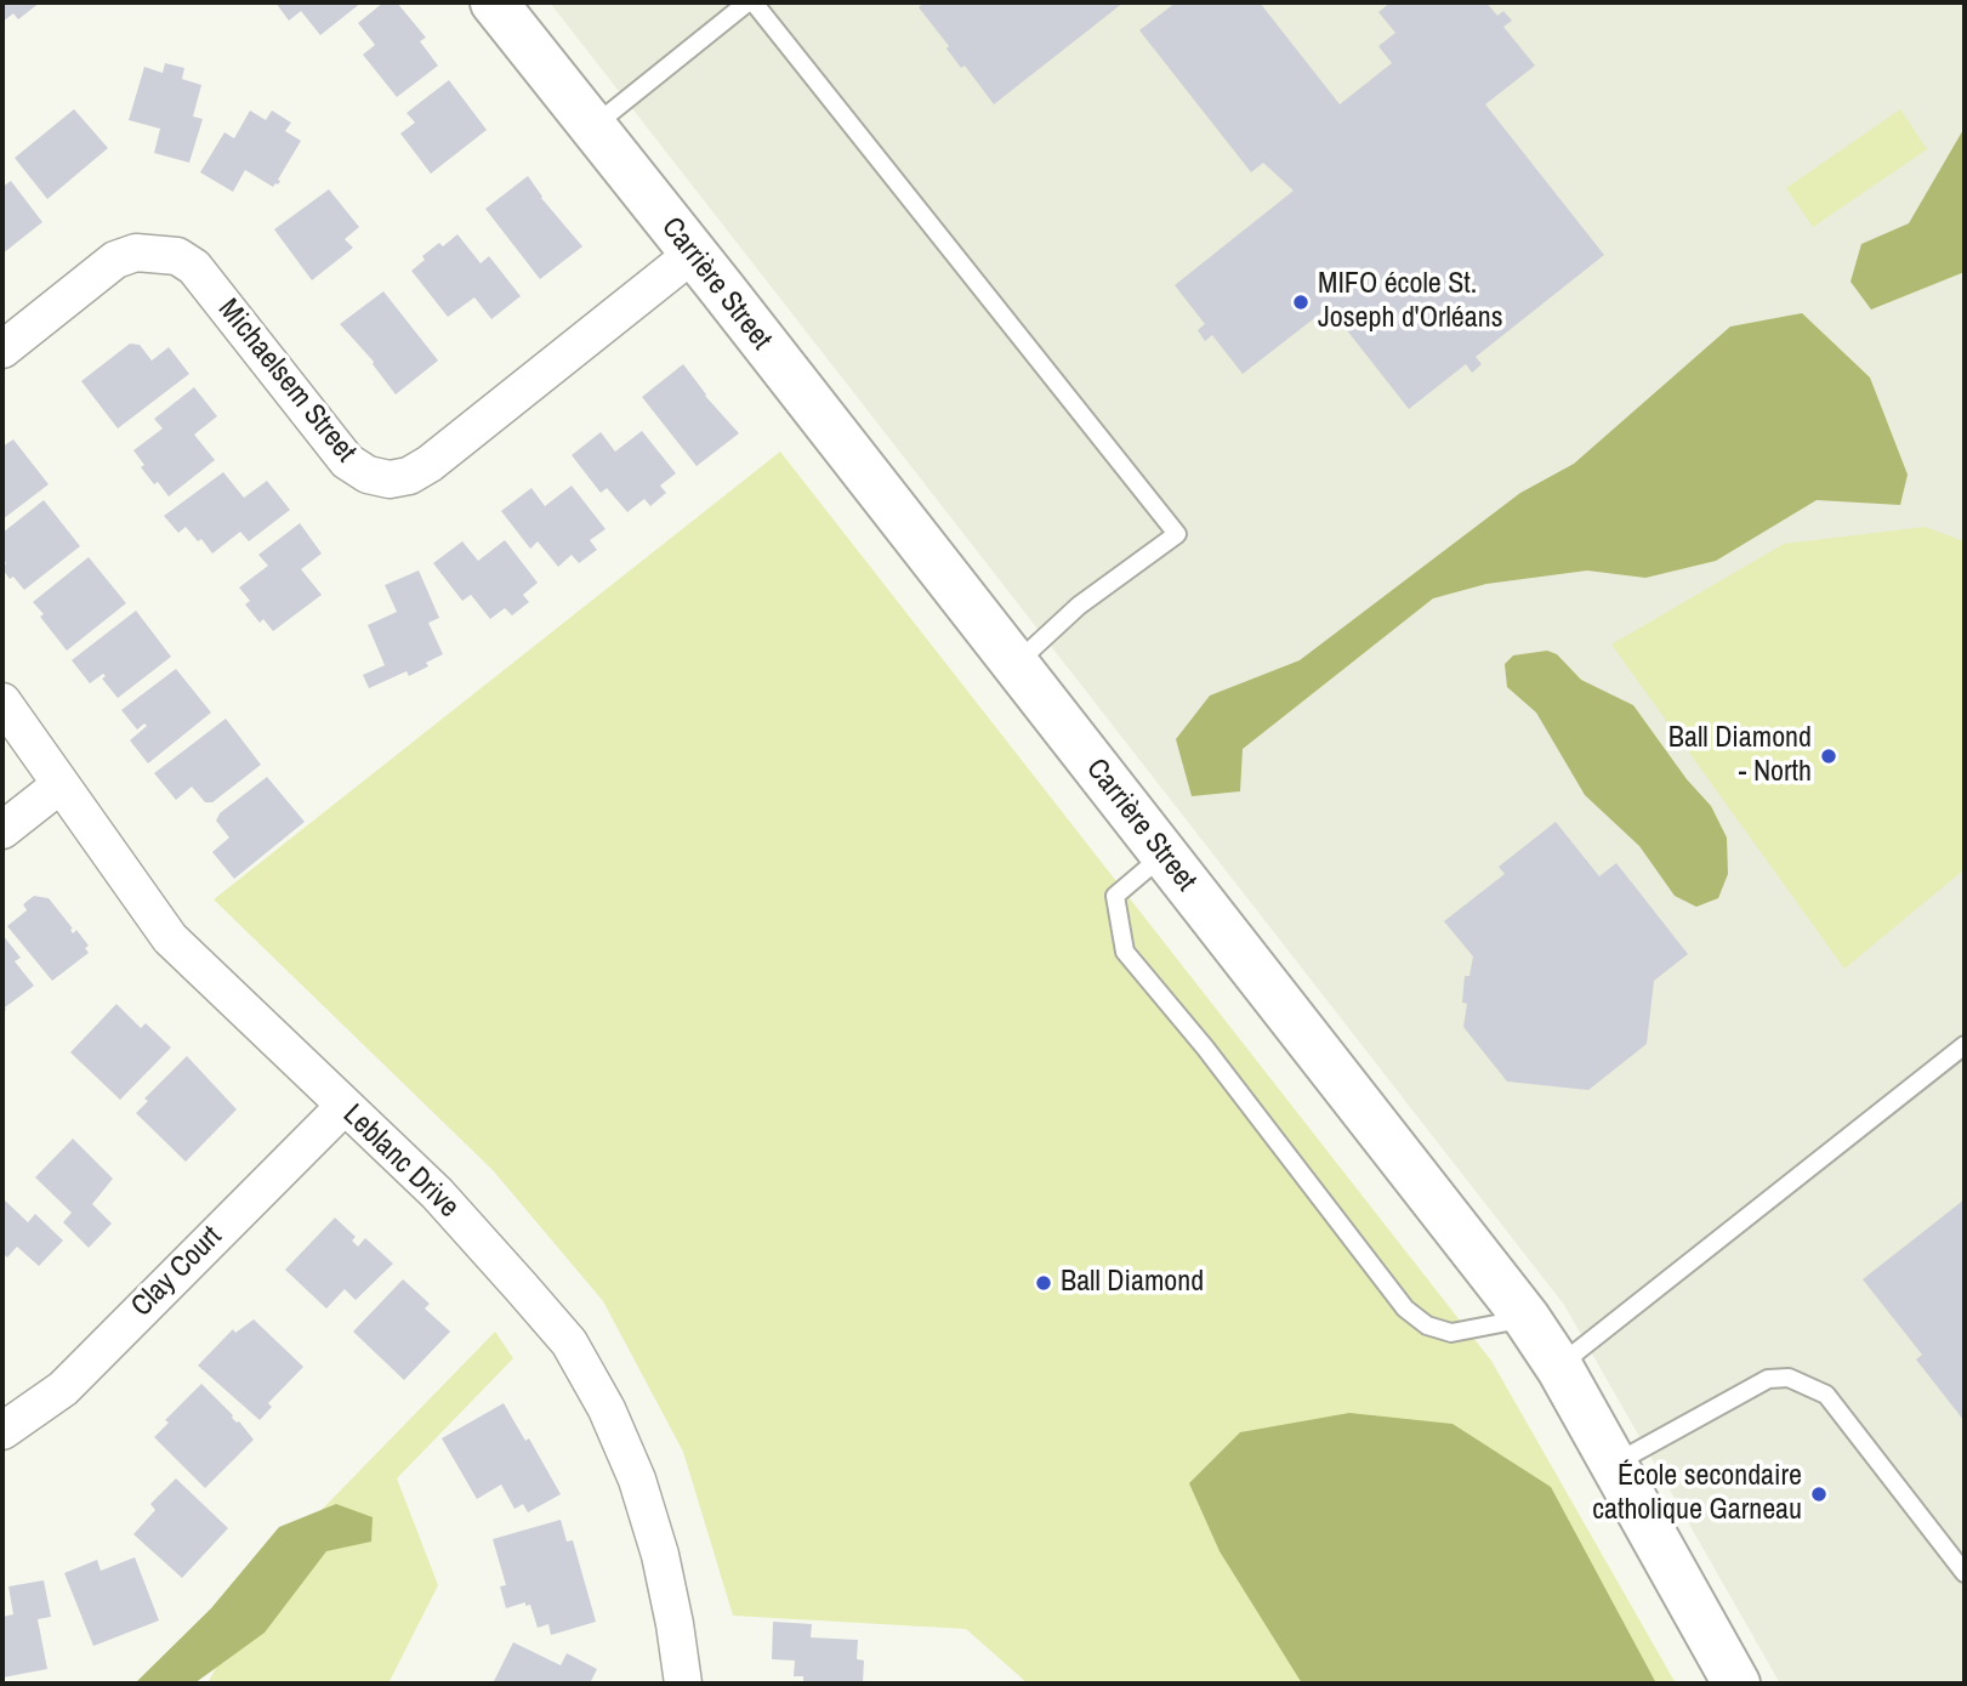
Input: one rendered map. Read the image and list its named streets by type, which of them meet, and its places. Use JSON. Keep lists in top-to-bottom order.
{
  "streets": {
    "street": [
      "Carrière Street",
      "Michaelsem Street",
      "Leblanc Drive",
      "Clay Court"
    ]
  },
  "crossings": [
    ["Carrière Street", "Michaelsem Street"],
    ["Leblanc Drive", "Clay Court"]
  ],
  "places": [
    "MIFO école St. Joseph d'Orléans",
    "Ball Diamond - North",
    "Ball Diamond",
    "École secondaire catholique Garneau"
  ]
}
